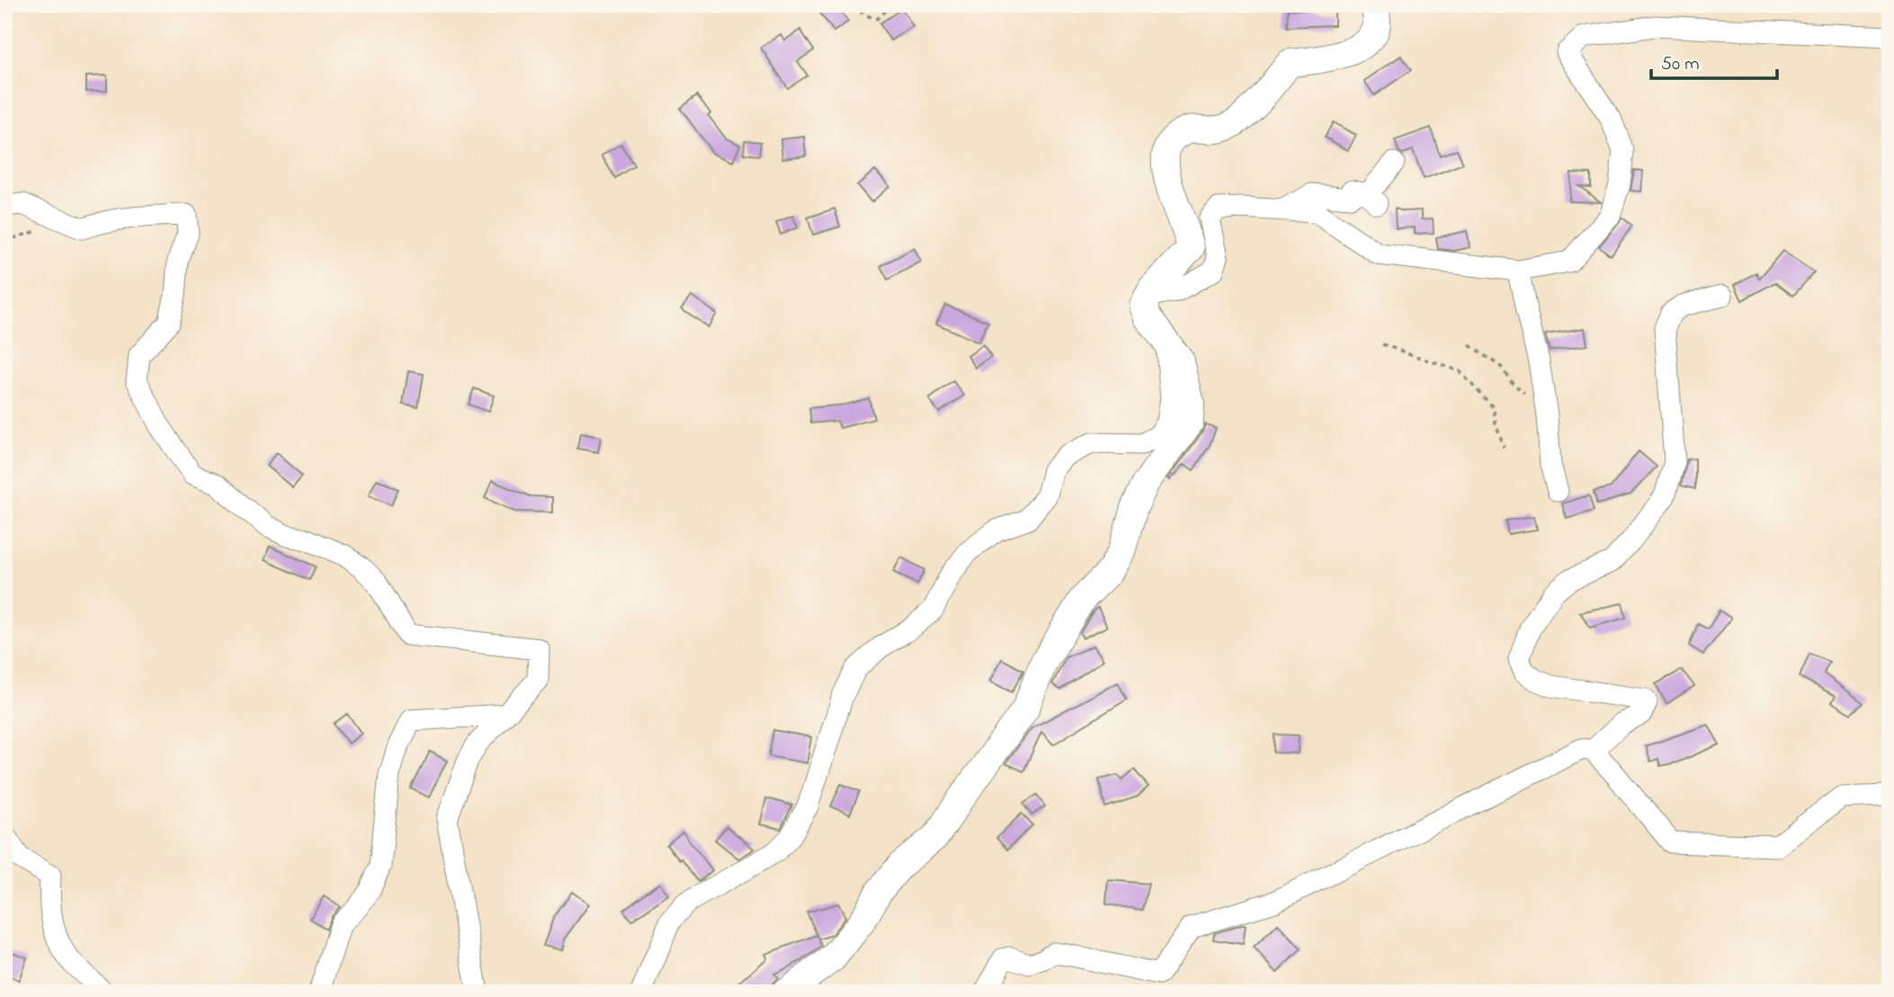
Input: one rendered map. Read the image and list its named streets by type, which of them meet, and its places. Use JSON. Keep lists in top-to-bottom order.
{
  "scale_bar": "50 m"
}
